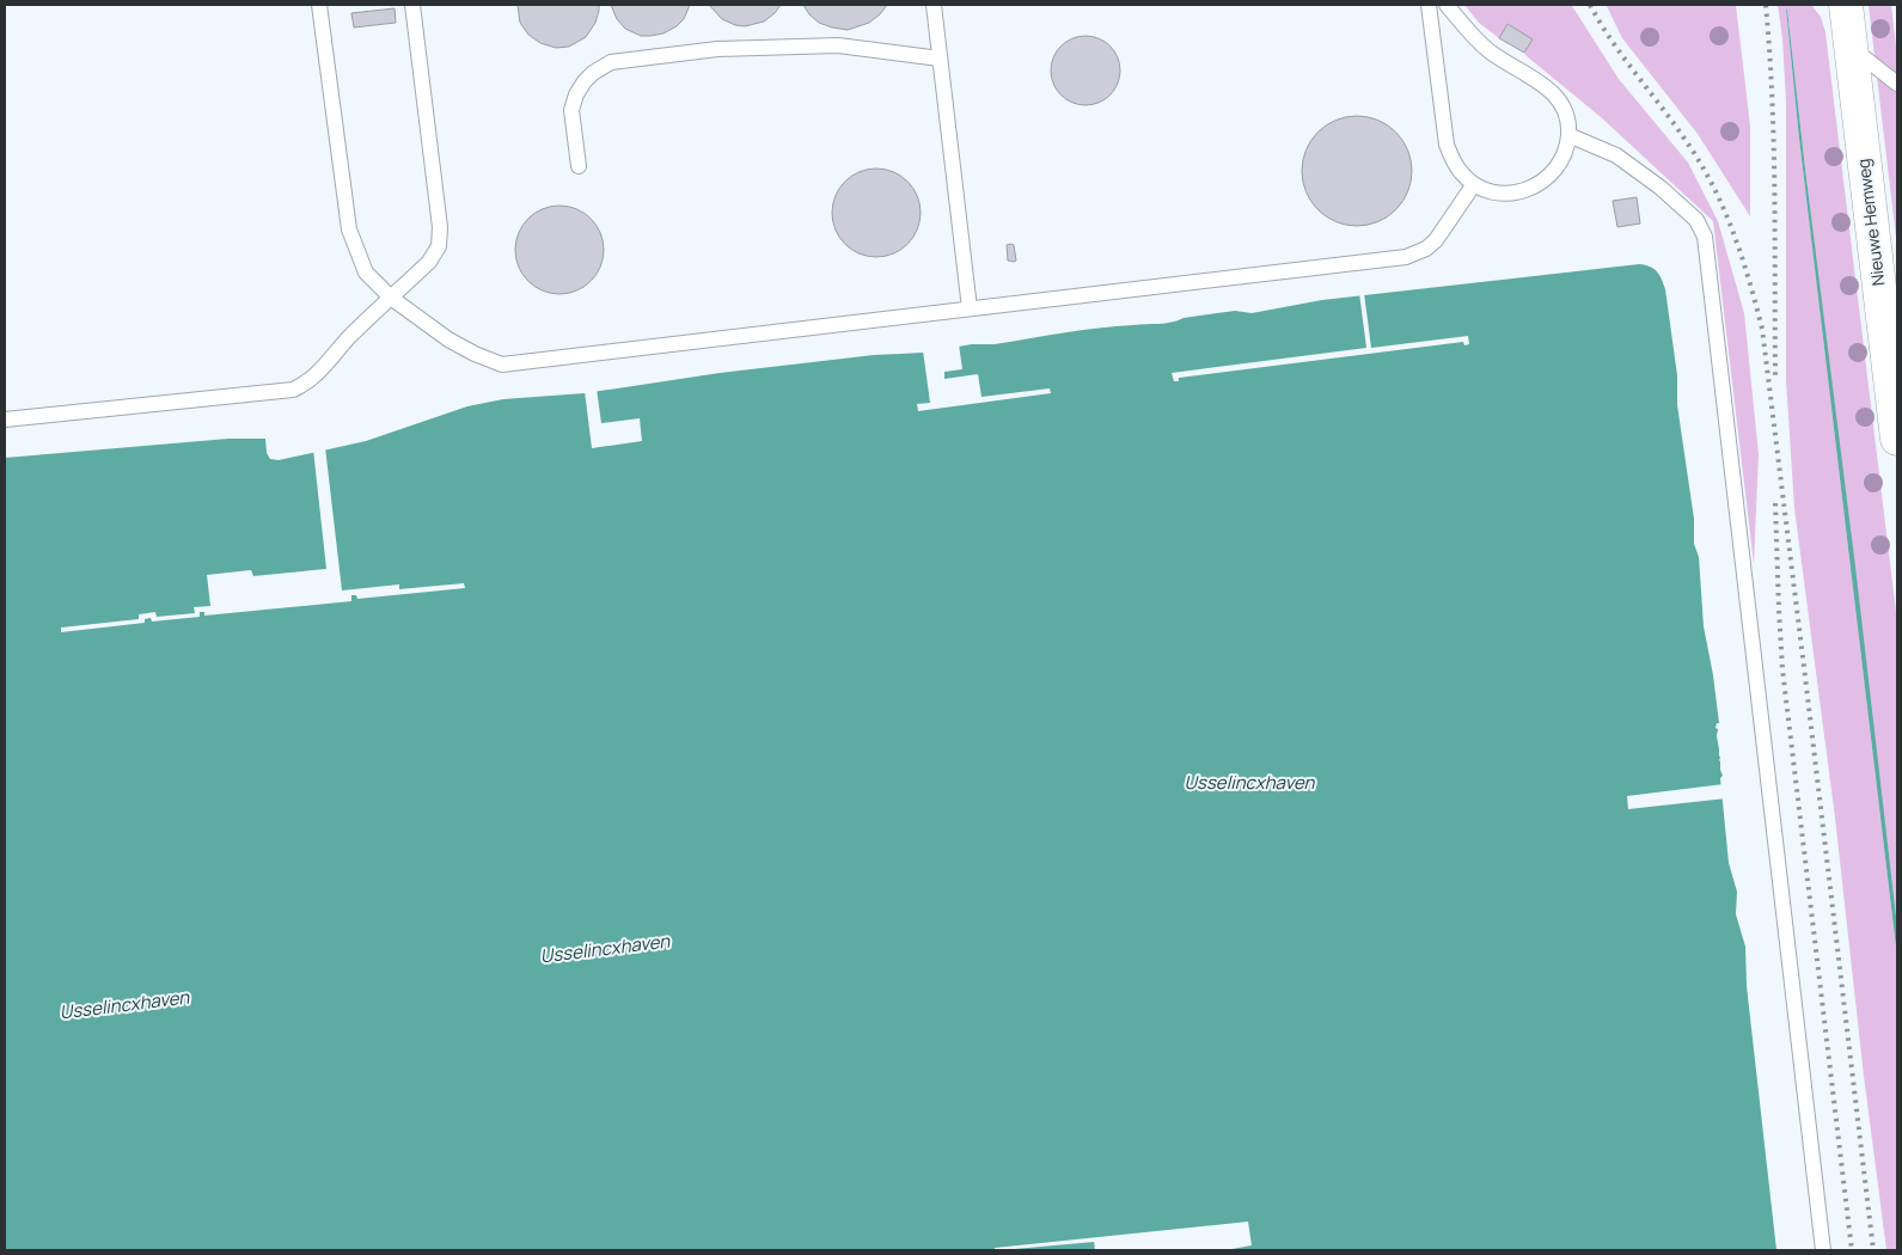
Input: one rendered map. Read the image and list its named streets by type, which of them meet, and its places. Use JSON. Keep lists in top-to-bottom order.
{
  "streets": {
    "main road": ["Nieuwe Hemweg"]
  },
  "water": ["Usselincxhaven"]
}
